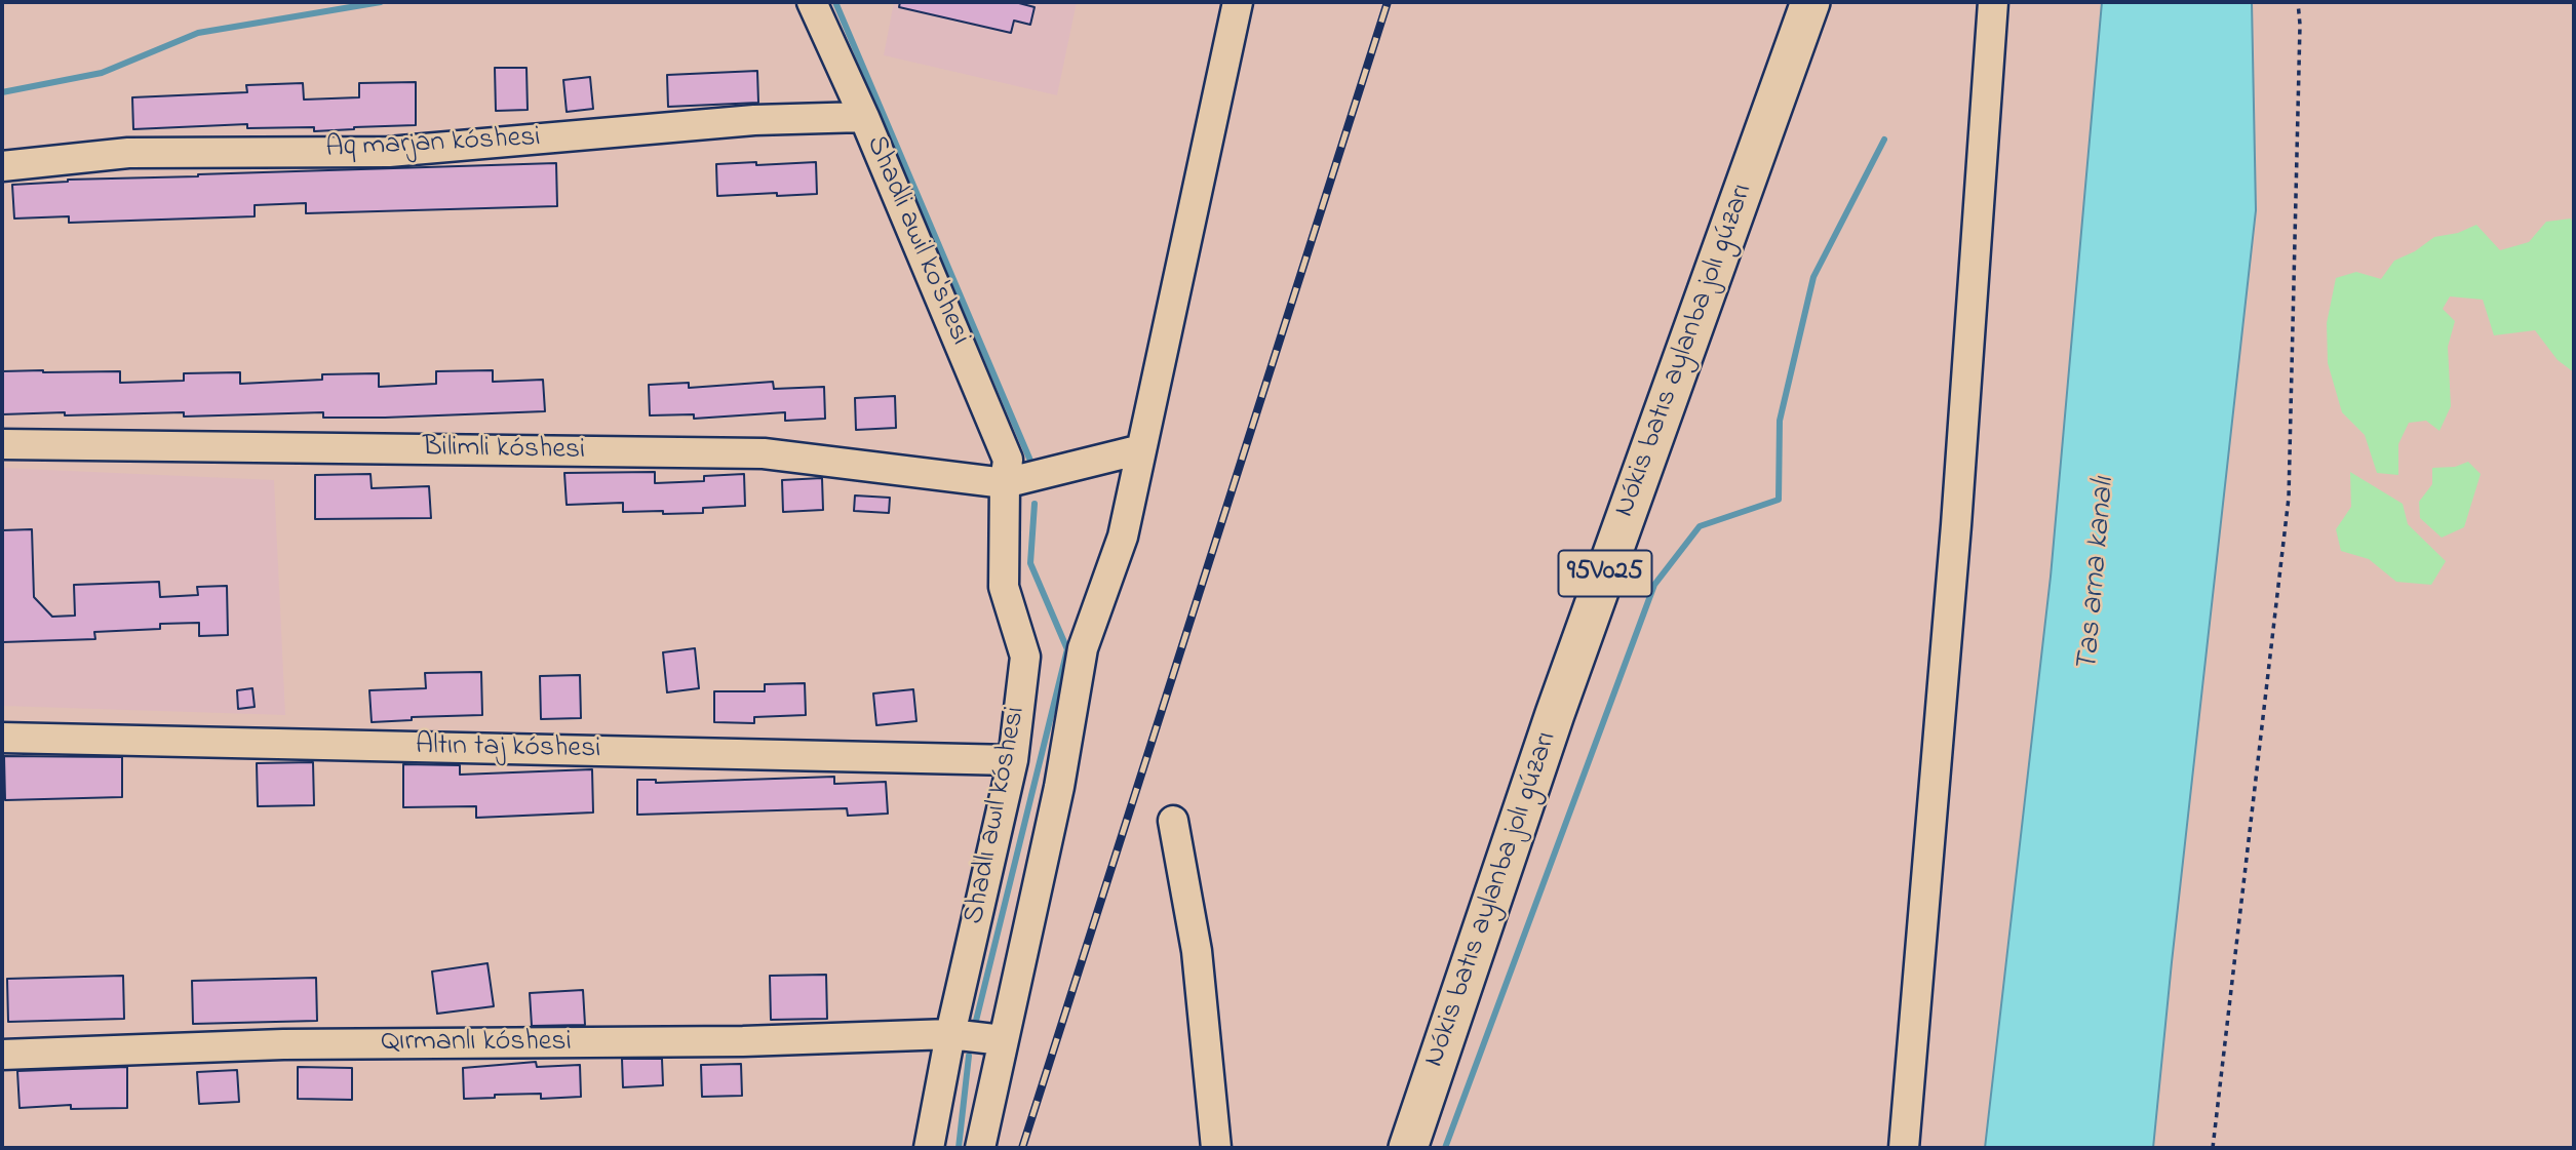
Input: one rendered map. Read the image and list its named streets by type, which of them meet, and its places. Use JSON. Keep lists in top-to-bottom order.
{
  "streets": {
    "main road": ["Nókis batıs aylanba jolı gúzarı", "95V025"],
    "street": [
      "Aq marjan kóshesi",
      "Shadli awil ko'shesi",
      "Bilimli kóshesi",
      "Altın taj kóshesi",
      "Shadlı awıl kóshesi",
      "Qırmanlı kóshesi"
    ]
  },
  "crossings": [
    ["Aq marjan kóshesi", "Shadli awil ko'shesi"],
    ["Shadli awil ko'shesi", "Bilimli kóshesi"],
    ["Shadli awil ko'shesi", "Shadlı awıl kóshesi"],
    ["Bilimli kóshesi", "Shadlı awıl kóshesi"],
    ["Altın taj kóshesi", "Shadlı awıl kóshesi"],
    ["Shadlı awıl kóshesi", "Qırmanlı kóshesi"]
  ],
  "water": ["Tas arna kanalı"]
}
